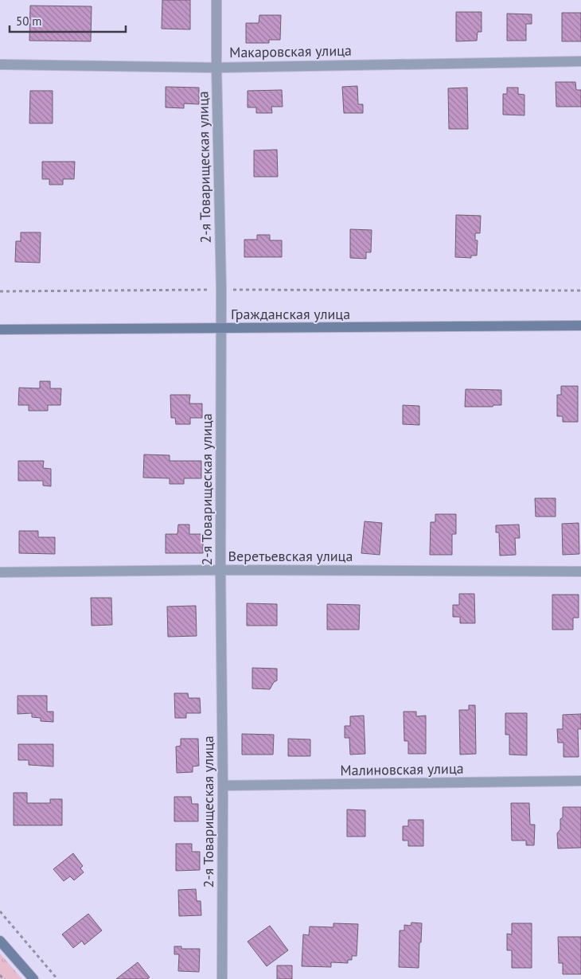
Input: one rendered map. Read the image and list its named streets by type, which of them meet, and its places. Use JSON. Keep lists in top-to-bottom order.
{
  "streets": {
    "main road": ["Гражданская улица"],
    "street": [
      "Макаровская улица",
      "2-я Товарищеская улица",
      "Веретьевская улица",
      "Малиновская улица"
    ]
  },
  "crossings": [
    ["Макаровская улица", "2-я Товарищеская улица"],
    ["2-я Товарищеская улица", "Гражданская улица"],
    ["2-я Товарищеская улица", "Веретьевская улица"],
    ["2-я Товарищеская улица", "Малиновская улица"]
  ],
  "scale_bar": "50 m"
}
